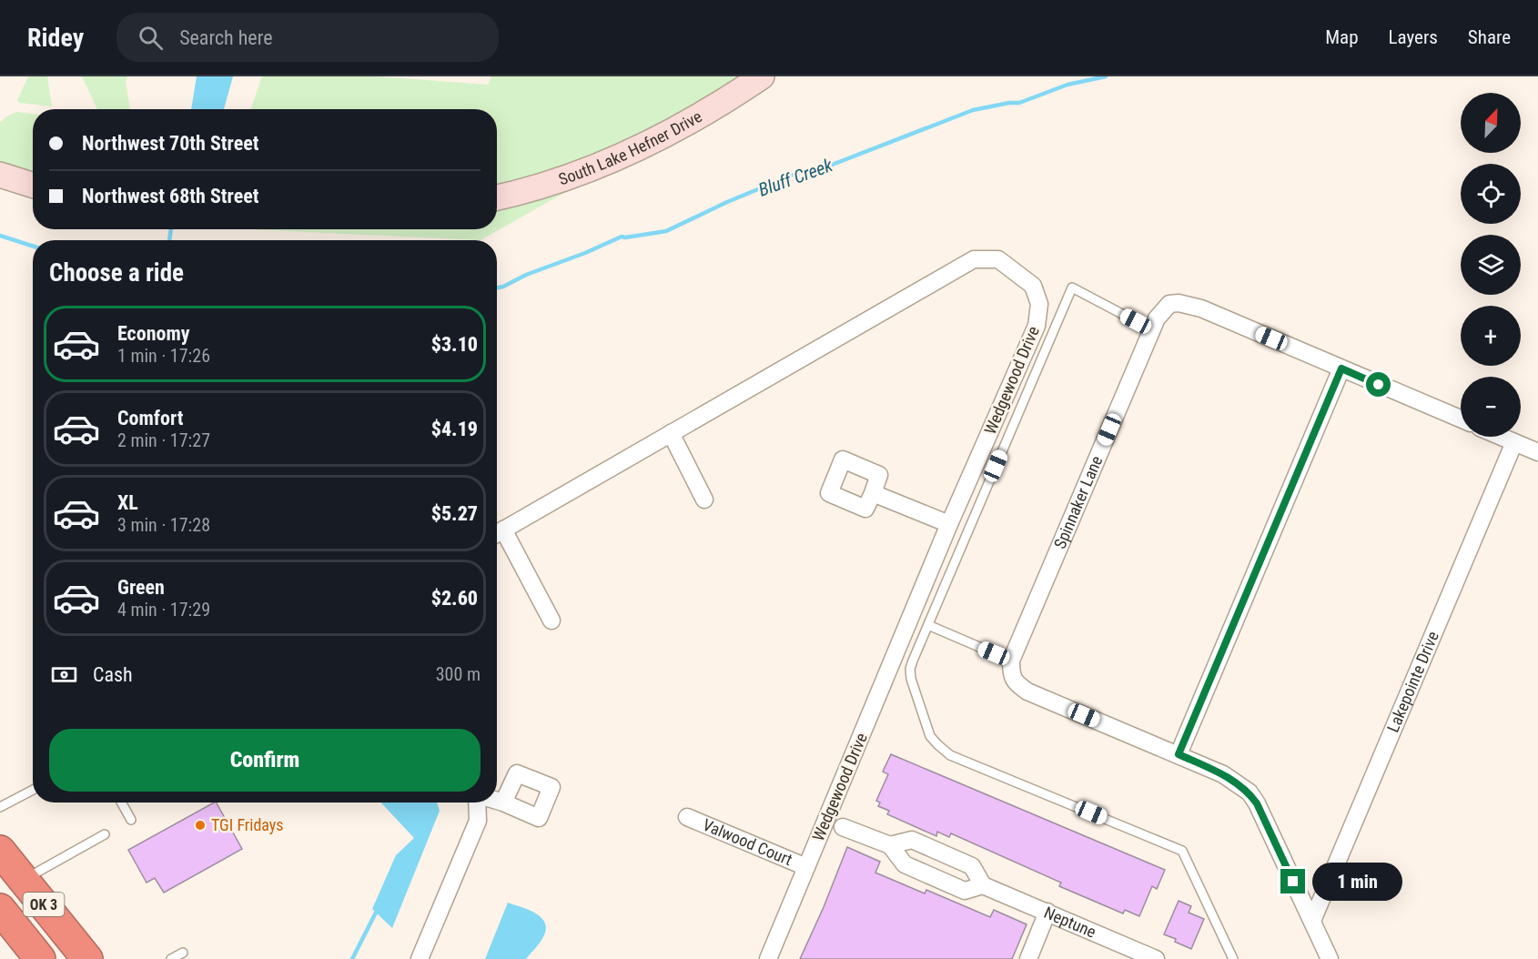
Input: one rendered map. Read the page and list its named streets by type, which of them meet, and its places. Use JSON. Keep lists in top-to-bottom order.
{
  "streets": {
    "highway": ["OK 3"],
    "street": [
      "South Lake Hefner Drive",
      "Wedgewood Drive",
      "Spinnaker Lane",
      "Lakepointe Drive",
      "Valwood Court",
      "Neptune"
    ]
  },
  "crossings": [
    ["Wedgewood Drive", "Valwood Court"]
  ],
  "water": ["Bluff Creek"],
  "places": ["TGI Fridays"],
  "north": "top right",
  "page": {
    "header": "Ridey",
    "search": "Search here",
    "nav": ["Map", "Layers", "Share"],
    "map_buttons": ["+", "−"],
    "banner": ["Northwest 70th Street", "Northwest 68th Street"],
    "heading": "Choose a ride",
    "list": [
      {
        "name": "Economy",
        "note": "1 min · 17:26",
        "value": "$3.10"
      },
      {
        "name": "Comfort",
        "note": "2 min · 17:27",
        "value": "$4.19"
      },
      {
        "name": "XL",
        "note": "3 min · 17:28",
        "value": "$5.27"
      },
      {
        "name": "Green",
        "note": "4 min · 17:29",
        "value": "$2.60"
      }
    ],
    "pay": ["Cash", "300 m"],
    "buttons": "Confirm",
    "bubble": "1 min"
  }
}
